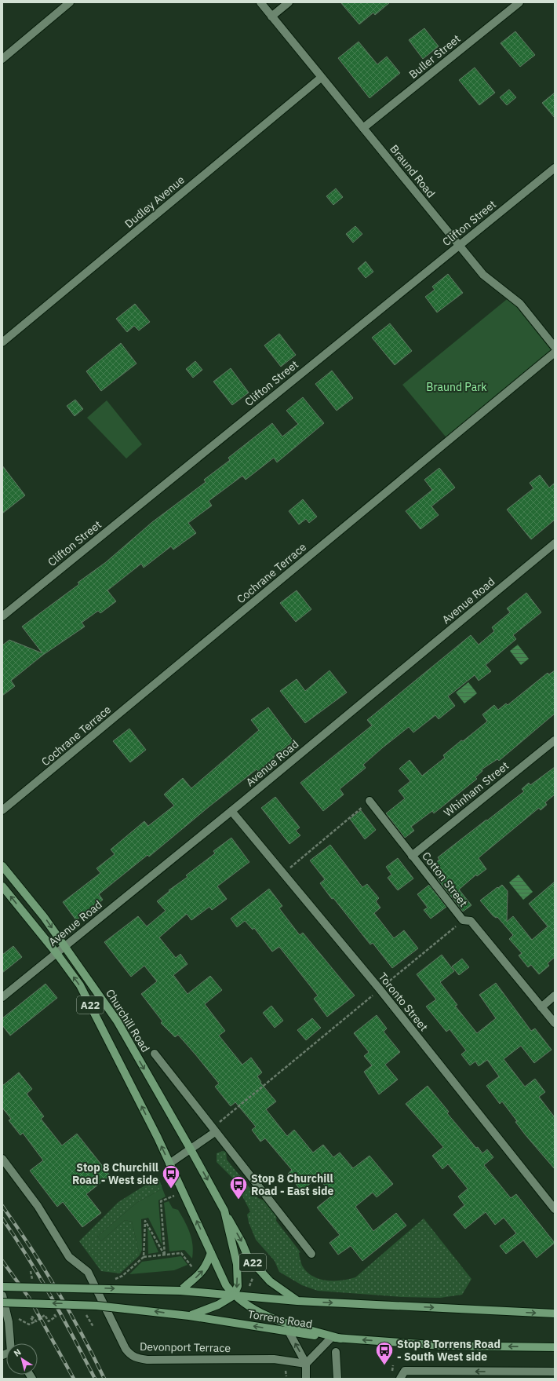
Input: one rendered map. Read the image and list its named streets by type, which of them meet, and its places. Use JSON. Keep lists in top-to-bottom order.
{
  "streets": {
    "main road": ["A22", "Churchill Road", "Torrens Road"],
    "street": [
      "Buller Street",
      "Braund Road",
      "Dudley Avenue",
      "Clifton Street",
      "Cochrane Terrace",
      "Avenue Road",
      "Whinham Street",
      "Cotton Street",
      "Toronto Street",
      "Devonport Terrace"
    ]
  },
  "crossings": [
    ["Buller Street", "Braund Road"],
    ["Braund Road", "Dudley Avenue"],
    ["Braund Road", "Clifton Street"],
    ["Avenue Road", "Toronto Street"],
    ["Avenue Road", "A22"],
    ["Avenue Road", "Churchill Road"],
    ["Whinham Street", "Cotton Street"],
    ["A22", "Churchill Road"],
    ["A22", "Torrens Road"],
    ["Churchill Road", "Torrens Road"]
  ],
  "parks": ["Braund Park"],
  "places": {
    "bus stop": ["Stop 8 Churchill Road - West side", "Stop 8 Churchill Road - East side", "Stop 8 Torrens Road - South West side"]
  },
  "north": "top left"
}
